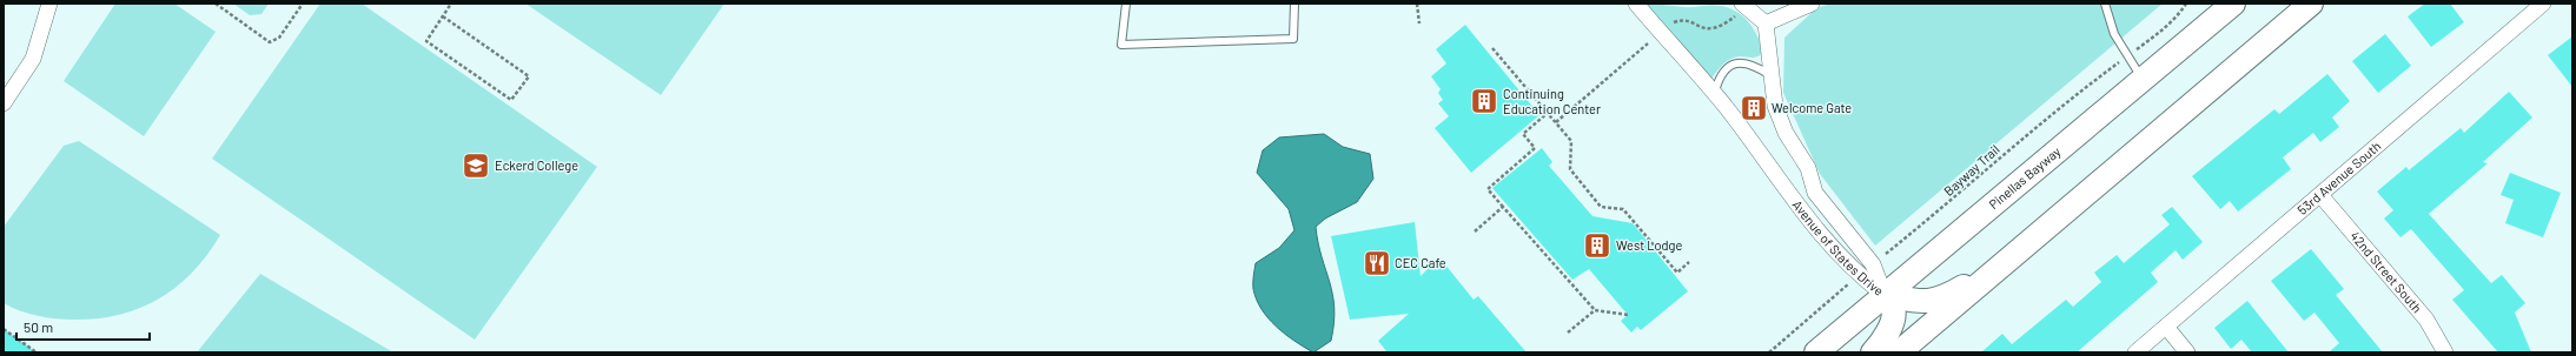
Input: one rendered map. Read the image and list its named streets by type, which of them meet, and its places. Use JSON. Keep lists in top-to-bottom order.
{
  "streets": {
    "main road": ["Pinellas Bayway"],
    "street": ["53rd Avenue South", "Avenue of States Drive", "42nd Street South"],
    "path": ["Bayway Trail"]
  },
  "crossings": [
    ["Bayway Trail", "Avenue of States Drive"],
    ["Pinellas Bayway", "Avenue of States Drive"],
    ["53rd Avenue South", "42nd Street South"]
  ],
  "places": {
    "building": ["Continuing Education Center", "Welcome Gate", "West Lodge"],
    "school or university": ["Eckerd College"],
    "restaurant": ["CEC Cafe"]
  },
  "scale_bar": "50 m"
}
